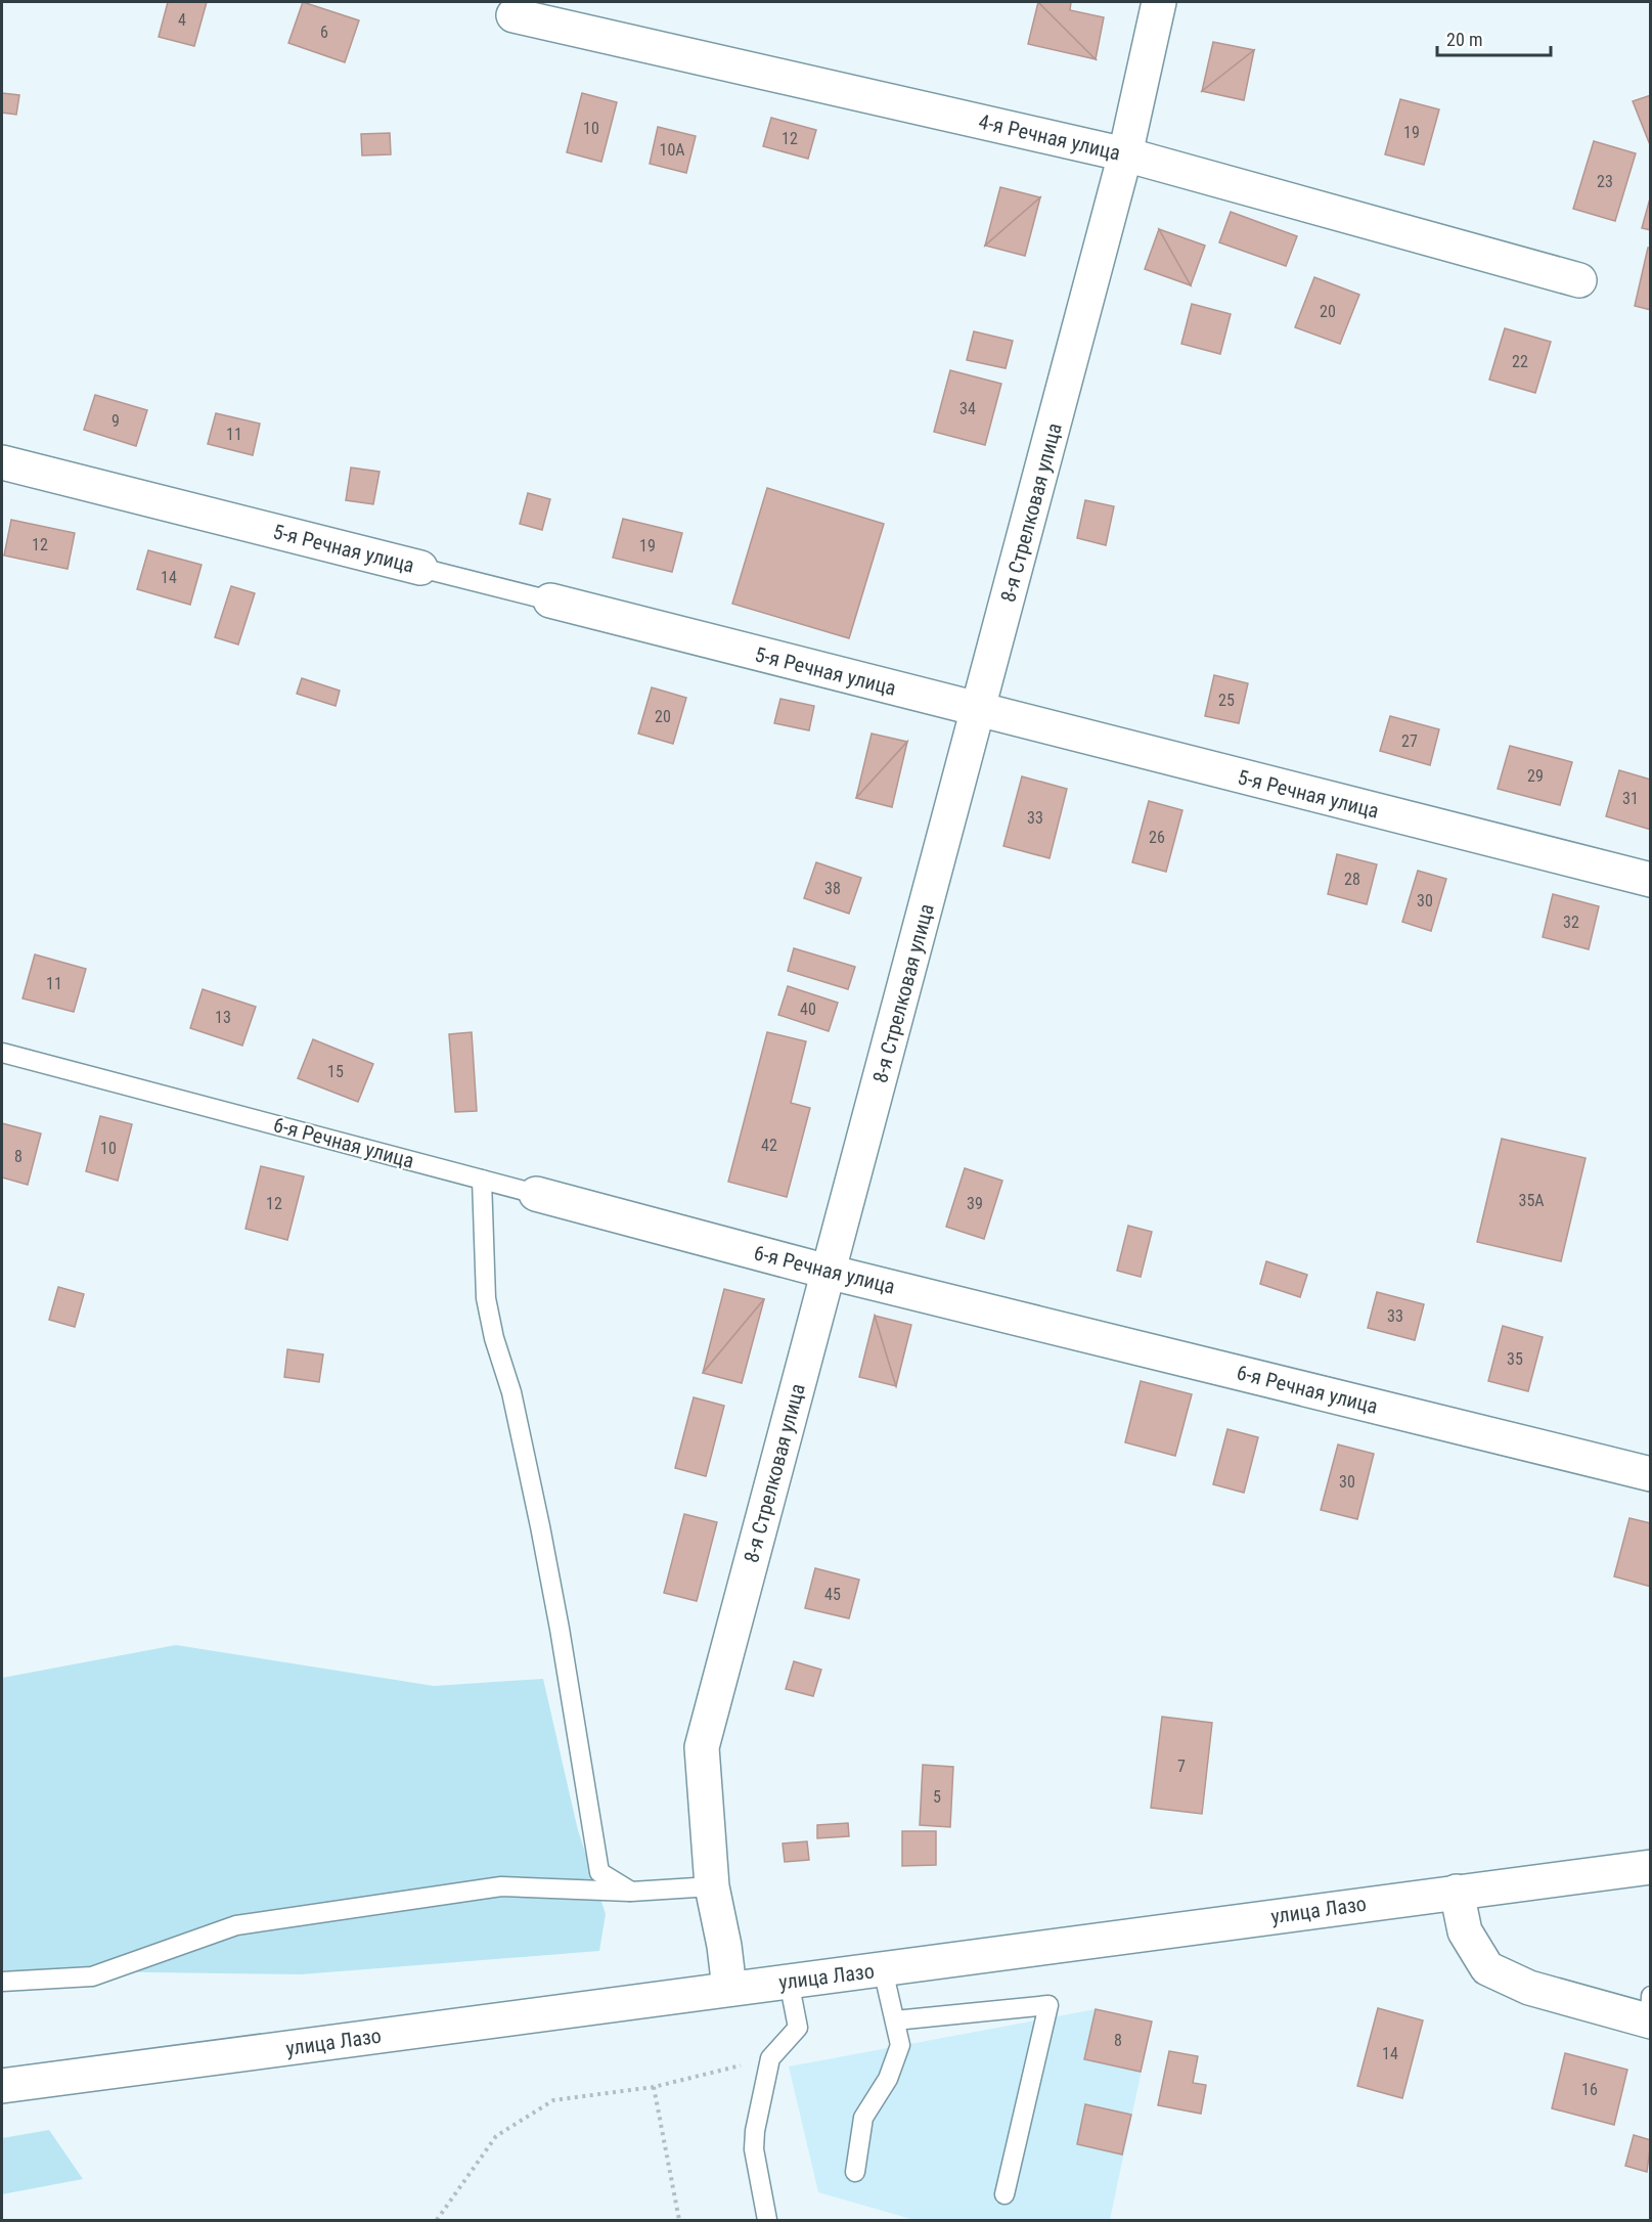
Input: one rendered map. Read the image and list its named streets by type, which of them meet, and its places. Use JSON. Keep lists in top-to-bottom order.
{
  "streets": {
    "street": [
      "4-я Речная улица",
      "8-я Стрелковая улица",
      "5-я Речная улица",
      "6-я Речная улица",
      "улица Лазо"
    ]
  },
  "crossings": [
    ["4-я Речная улица", "8-я Стрелковая улица"],
    ["8-я Стрелковая улица", "5-я Речная улица"],
    ["8-я Стрелковая улица", "6-я Речная улица"],
    ["8-я Стрелковая улица", "улица Лазо"]
  ],
  "house_numbers": [
    "4",
    "6",
    "10",
    "19",
    "12",
    "10А",
    "23",
    "20",
    "22",
    "34",
    "9",
    "11",
    "12",
    "19",
    "14",
    "25",
    "20",
    "27",
    "29",
    "31",
    "33",
    "26",
    "28",
    "38",
    "30",
    "32",
    "11",
    "40",
    "13",
    "15",
    "42",
    "10",
    "8",
    "35А",
    "12",
    "39",
    "33",
    "35",
    "30",
    "45",
    "7",
    "5",
    "8",
    "14",
    "16"
  ],
  "scale_bar": "20 m"
}
